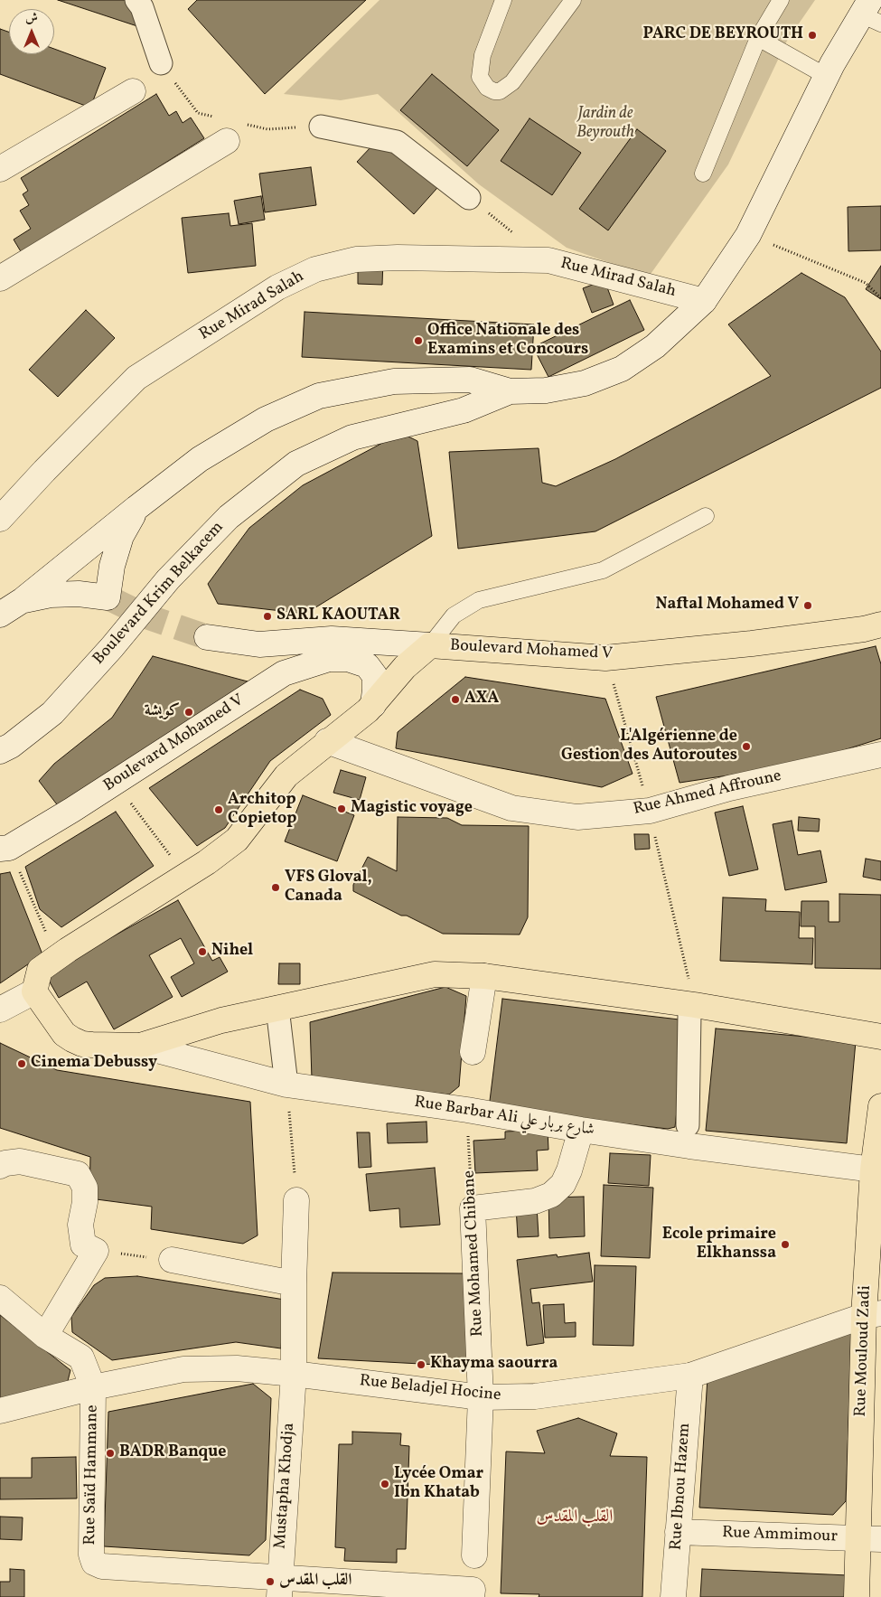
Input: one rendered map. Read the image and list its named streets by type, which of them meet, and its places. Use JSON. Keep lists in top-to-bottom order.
{
  "streets": {
    "main road": ["Boulevard Mohamed V", "Rue Mouloud Zadi"],
    "street": [
      "Rue Mirad Salah",
      "Boulevard Krim Belkacem",
      "Rue Ahmed Affroune",
      "Rue Barbar Ali شارع بربار علي",
      "Rue Mohamed Chibane",
      "Rue Beladjel Hocine",
      "Rue Saïd Hammane",
      "Mustapha Khodja",
      "Rue Ibnou Hazem",
      "Rue Ammimour"
    ]
  },
  "crossings": [
    ["Rue Barbar Ali شارع بربار علي", "Rue Mohamed Chibane"],
    ["Rue Barbar Ali شارع بربار علي", "Rue Mouloud Zadi"],
    ["Rue Mohamed Chibane", "Rue Beladjel Hocine"],
    ["Rue Mouloud Zadi", "Rue Beladjel Hocine"],
    ["Rue Mouloud Zadi", "Rue Ammimour"],
    ["Rue Beladjel Hocine", "Rue Saïd Hammane"],
    ["Rue Beladjel Hocine", "Mustapha Khodja"],
    ["Rue Beladjel Hocine", "Rue Ibnou Hazem"],
    ["Rue Saïd Hammane", "Mustapha Khodja"],
    ["Rue Ibnou Hazem", "Rue Ammimour"]
  ],
  "districts": ["القلب المقدس"],
  "parks": ["Jardin de Beyrouth"],
  "places": [
    "PARC DE BEYROUTH",
    "Office Nationale des Examins et Concours",
    "Naftal Mohamed V",
    "SARL KAOUTAR",
    "AXA",
    "كويشة",
    "L'Algérienne de Gestion des Autoroutes",
    "Magistic voyage",
    "Architop Copietop",
    "VFS Gloval, Canada",
    "Nihel",
    "Cinema Debussy",
    "Ecole primaire Elkhanssa",
    "Khayma saourra",
    "BADR Banque",
    "Lycée Omar Ibn Khatab",
    "القلب المقدس"
  ],
  "north": "top"
}
